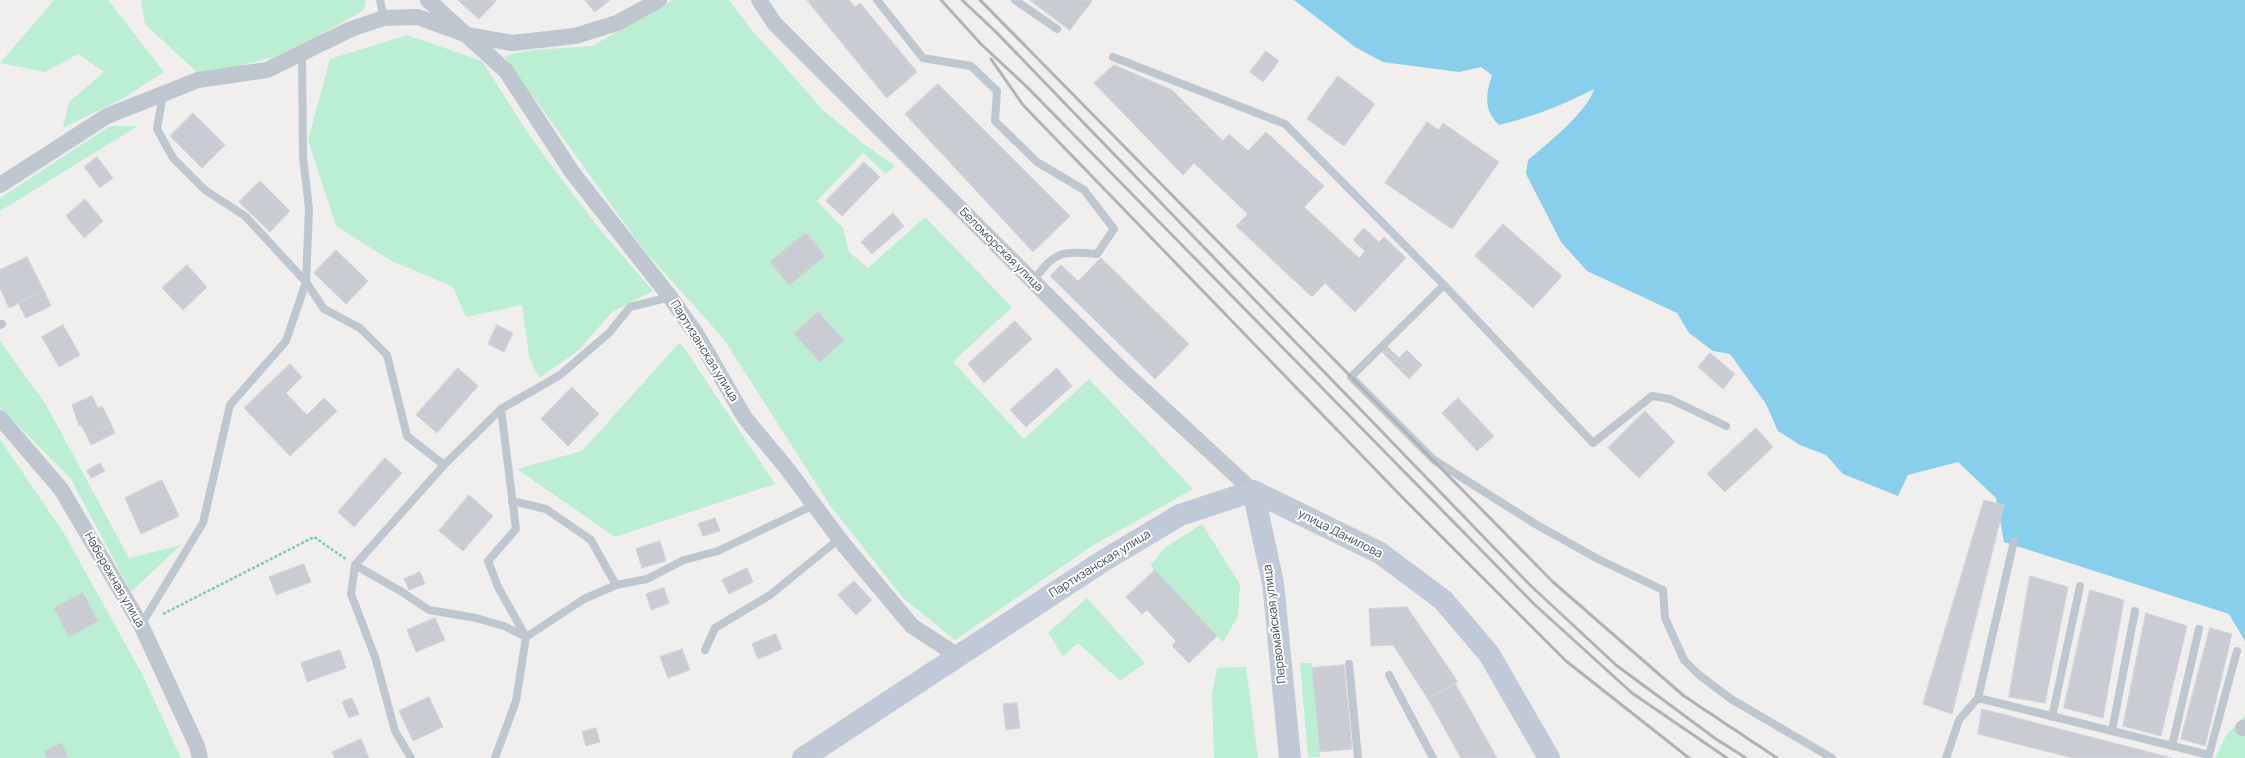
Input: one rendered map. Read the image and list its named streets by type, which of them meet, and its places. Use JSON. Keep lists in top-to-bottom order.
{
  "streets": {
    "main road": ["Партизанская улица", "улица Данилова", "Первомайская улица"],
    "street": ["Беломорская улица", "Набережная улица"]
  },
  "crossings": [
    ["Беломорская улица", "Партизанская улица"],
    ["Беломорская улица", "улица Данилова"],
    ["Беломорская улица", "Первомайская улица"],
    ["Партизанская улица", "улица Данилова"],
    ["Партизанская улица", "Первомайская улица"],
    ["улица Данилова", "Первомайская улица"]
  ]
}
